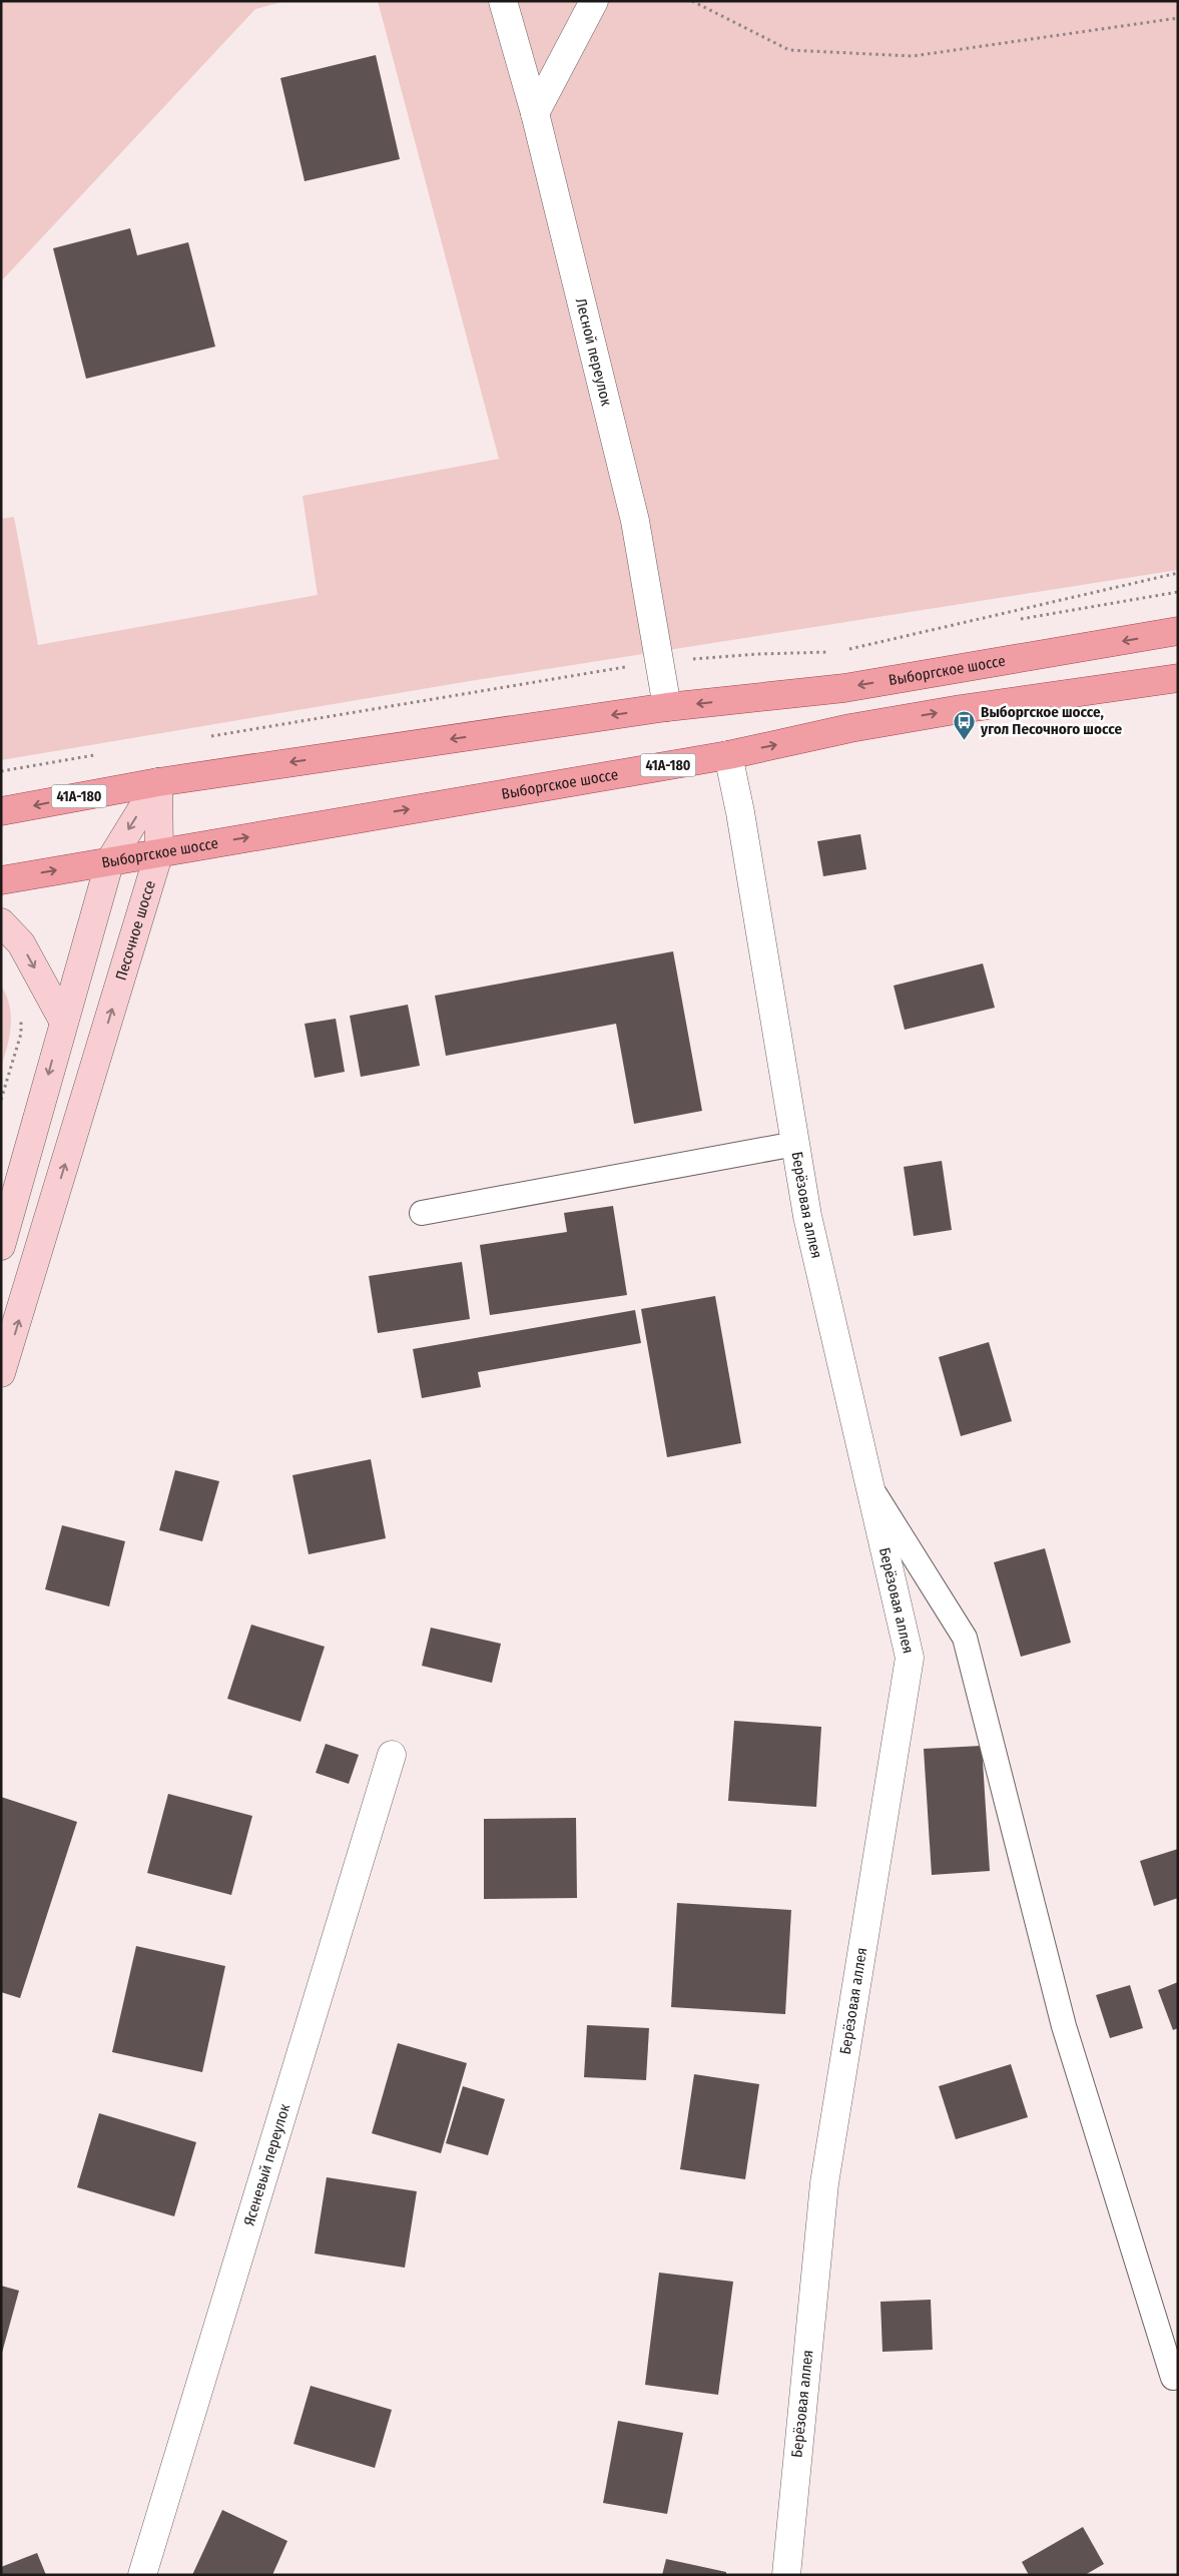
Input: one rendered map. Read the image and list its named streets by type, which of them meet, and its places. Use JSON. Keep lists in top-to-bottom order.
{
  "streets": {
    "main road": ["Выборгское шоссе", "41А-180", "Песочное шоссе"],
    "street": ["Лесной переулок", "Берёзовая аллея", "Ясеневый переулок"]
  },
  "crossings": [
    ["Лесной переулок", "Выборгское шоссе"],
    ["Выборгское шоссе", "Песочное шоссе"],
    ["Выборгское шоссе", "Берёзовая аллея"]
  ],
  "places": {
    "bus stop": ["Выборгское шоссе, угол Песочного шоссе"]
  }
}
